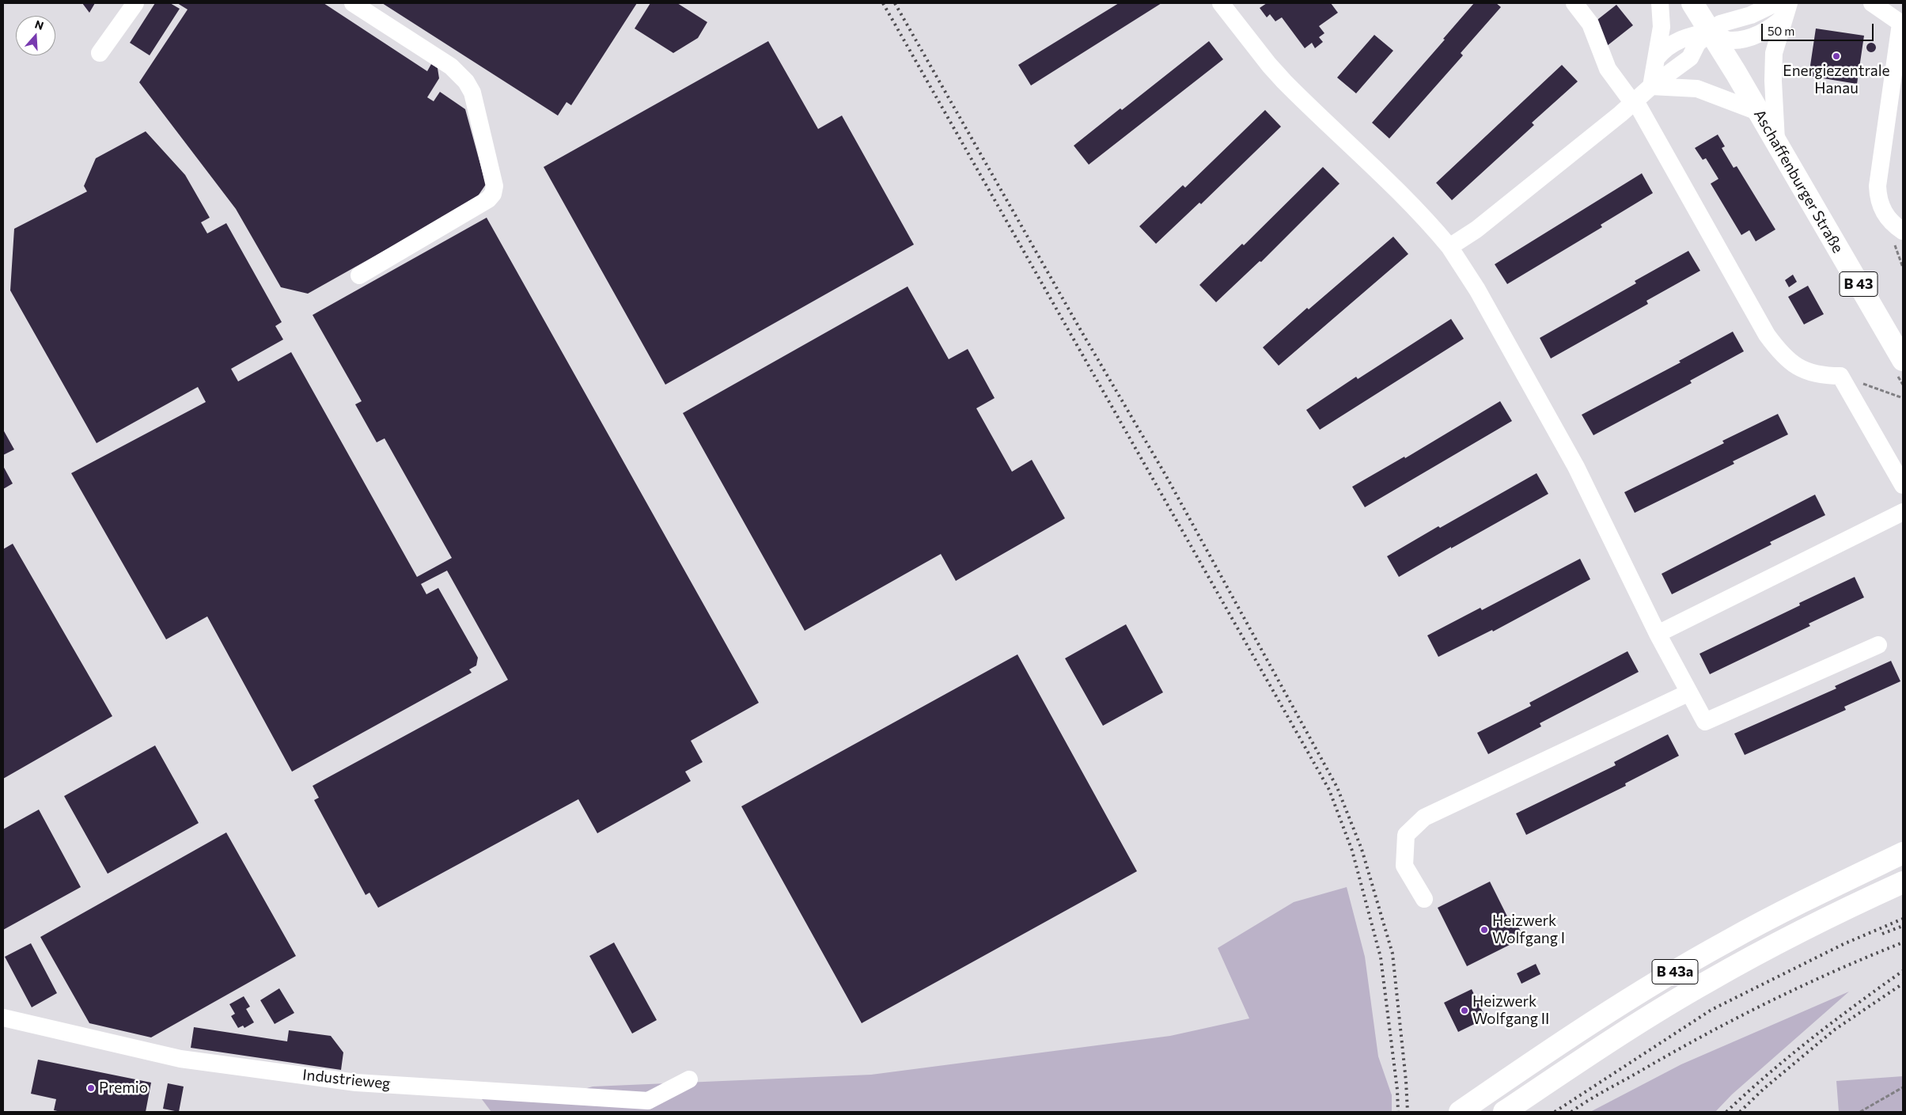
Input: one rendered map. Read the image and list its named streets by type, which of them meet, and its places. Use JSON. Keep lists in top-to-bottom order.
{
  "streets": {
    "main road": ["Aschaffenburger Straße", "B 43", "B 43a"],
    "street": ["Industrieweg"]
  },
  "places": [
    "Energiezentrale Hanau",
    "Heizwerk Wolfgang I",
    "Heizwerk Wolfgang II",
    "Premio"
  ],
  "scale_bar": "50 m",
  "north": "top"
}
